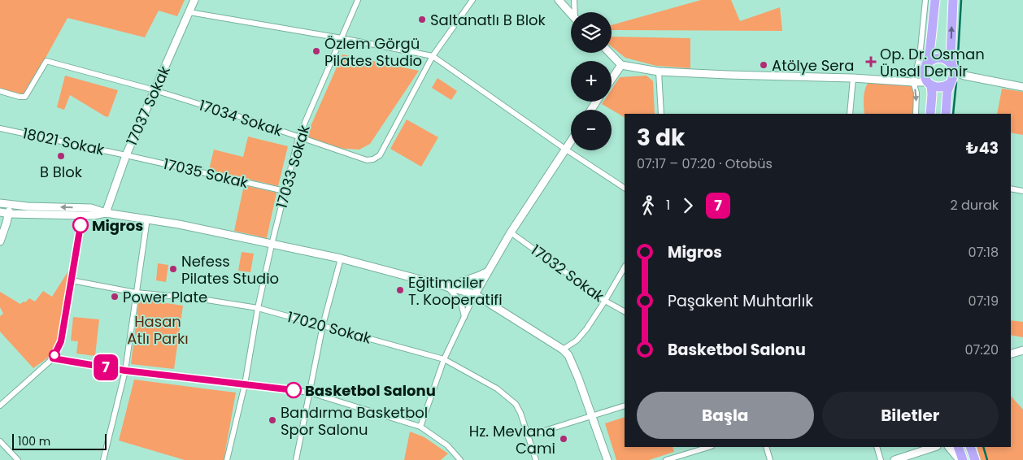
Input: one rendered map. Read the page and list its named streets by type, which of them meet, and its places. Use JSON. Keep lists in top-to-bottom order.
{
  "streets": {
    "main road": ["17037 Sokak"],
    "street": [
      "17034 Sokak",
      "18021 Sokak",
      "17033 Sokak",
      "17035 Sokak",
      "17032 Sokak",
      "17020 Sokak"
    ]
  },
  "crossings": [
    ["17037 Sokak", "17034 Sokak"],
    ["17037 Sokak", "18021 Sokak"],
    ["17037 Sokak", "17035 Sokak"],
    ["17034 Sokak", "17033 Sokak"],
    ["18021 Sokak", "17035 Sokak"],
    ["17033 Sokak", "17035 Sokak"],
    ["17033 Sokak", "17020 Sokak"]
  ],
  "parks": ["Hasan Atlı Parkı"],
  "places": {
    "other": [
      "Saltanatlı B Blok",
      "Özlem Görgü Pilates Studio",
      "Atölye Sera",
      "B Blok",
      "Migros",
      "Nefess Pilates Studio",
      "Eğitimciler T. Kooperatifi",
      "Power Plate",
      "Basketbol Salonu",
      "Bandırma Basketbol Spor Salonu",
      "Hz. Mevlana Cami"
    ],
    "health": ["Op. Dr. Osman Ünsal Demir"]
  },
  "lines": ["bus line 7"],
  "scale_bar": "100 m",
  "page": {
    "on_map": "7",
    "map_buttons": ["+", "−"],
    "heading": ["3 dk", "07:17 – 07:20 · Otobüs", "₺43"],
    "legs": ["1", "7", "2 durak"],
    "list": [
      {
        "name": "Migros",
        "value": "07:18"
      },
      {
        "name": "Paşakent Muhtarlık",
        "value": "07:19"
      },
      {
        "name": "Basketbol Salonu",
        "value": "07:20"
      }
    ],
    "buttons": ["Başla", "Biletler"],
    "scale": "100 m"
  }
}
